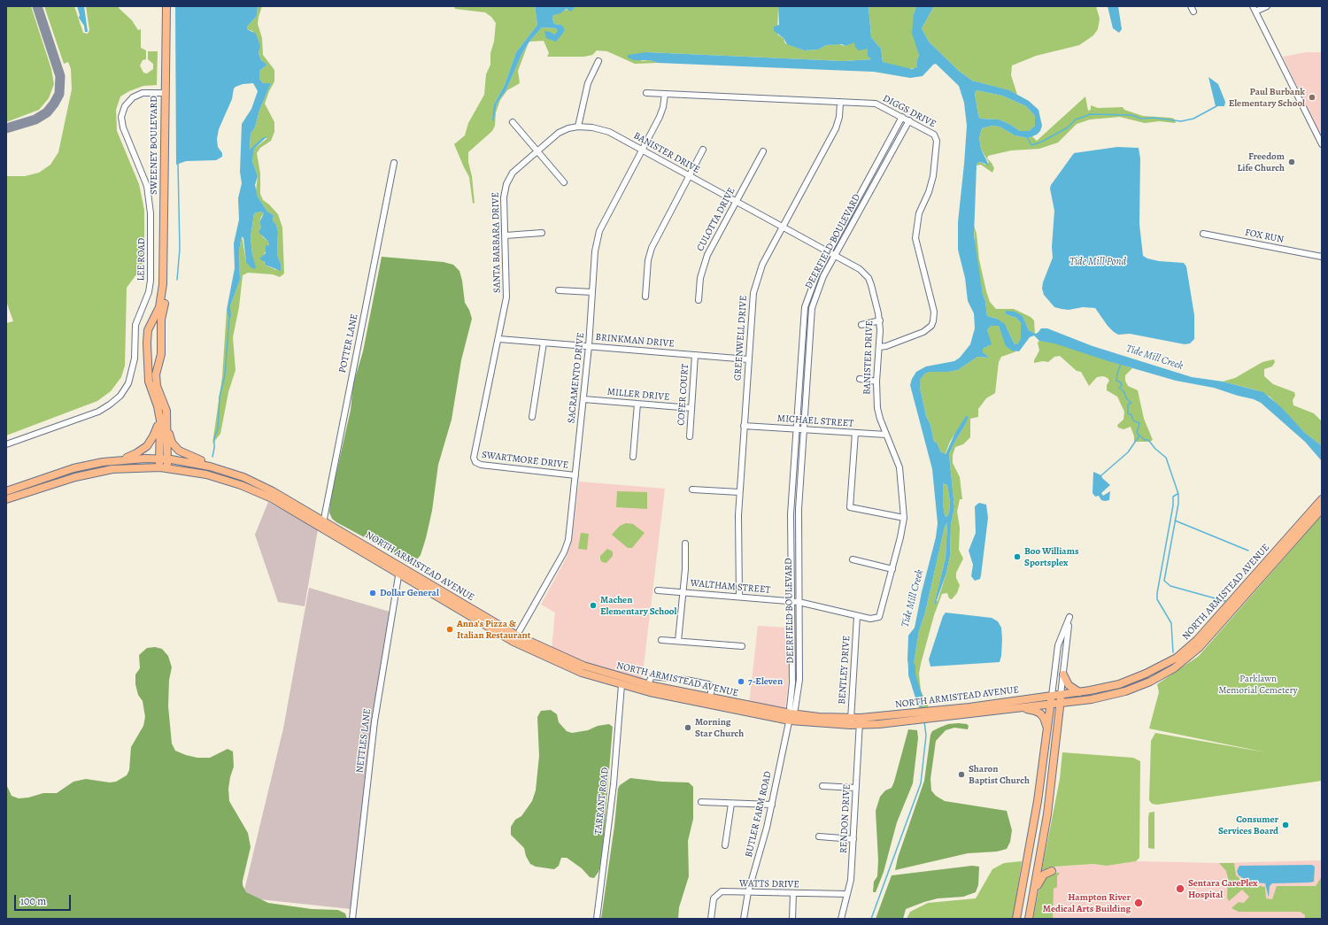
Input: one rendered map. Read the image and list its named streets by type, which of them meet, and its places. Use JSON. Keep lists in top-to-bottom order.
{
  "streets": {
    "main road": ["SWEENEY BOULEVARD", "NORTH ARMISTEAD AVENUE"],
    "street": [
      "DIGGS DRIVE",
      "BANISTER DRIVE",
      "CULOTTA DRIVE",
      "FOX RUN",
      "DEERFIELD BOULEVARD",
      "SANTA BARBARA DRIVE",
      "LEE ROAD",
      "GREENWELL DRIVE",
      "BRINKMAN DRIVE",
      "POTTER LANE",
      "SACRAMENTO DRIVE",
      "MILLER DRIVE",
      "COFER COURT",
      "MICHAEL STREET",
      "SWARTMORE DRIVE",
      "WALTHAM STREET",
      "BENTLEY DRIVE",
      "NETTLES LANE",
      "TARRANT ROAD",
      "BUTLER FARM ROAD",
      "RENDON DRIVE",
      "WATTS DRIVE"
    ]
  },
  "crossings": [
    ["DIGGS DRIVE", "BANISTER DRIVE"],
    ["DIGGS DRIVE", "DEERFIELD BOULEVARD"],
    ["DIGGS DRIVE", "GREENWELL DRIVE"],
    ["DIGGS DRIVE", "SACRAMENTO DRIVE"],
    ["SWEENEY BOULEVARD", "LEE ROAD"],
    ["SWEENEY BOULEVARD", "NORTH ARMISTEAD AVENUE"],
    ["BANISTER DRIVE", "CULOTTA DRIVE"],
    ["BANISTER DRIVE", "DEERFIELD BOULEVARD"],
    ["BANISTER DRIVE", "SANTA BARBARA DRIVE"],
    ["BANISTER DRIVE", "GREENWELL DRIVE"],
    ["BANISTER DRIVE", "SACRAMENTO DRIVE"],
    ["BANISTER DRIVE", "MICHAEL STREET"],
    ["BANISTER DRIVE", "WALTHAM STREET"],
    ["DEERFIELD BOULEVARD", "MICHAEL STREET"],
    ["DEERFIELD BOULEVARD", "NORTH ARMISTEAD AVENUE"],
    ["DEERFIELD BOULEVARD", "WALTHAM STREET"],
    ["DEERFIELD BOULEVARD", "BUTLER FARM ROAD"],
    ["SANTA BARBARA DRIVE", "BRINKMAN DRIVE"],
    ["SANTA BARBARA DRIVE", "SWARTMORE DRIVE"],
    ["GREENWELL DRIVE", "BRINKMAN DRIVE"],
    ["GREENWELL DRIVE", "MICHAEL STREET"],
    ["GREENWELL DRIVE", "WALTHAM STREET"],
    ["BRINKMAN DRIVE", "SACRAMENTO DRIVE"],
    ["BRINKMAN DRIVE", "COFER COURT"],
    ["POTTER LANE", "NORTH ARMISTEAD AVENUE"],
    ["SACRAMENTO DRIVE", "MILLER DRIVE"],
    ["SACRAMENTO DRIVE", "SWARTMORE DRIVE"],
    ["SACRAMENTO DRIVE", "NORTH ARMISTEAD AVENUE"],
    ["MILLER DRIVE", "COFER COURT"],
    ["NORTH ARMISTEAD AVENUE", "BENTLEY DRIVE"],
    ["NORTH ARMISTEAD AVENUE", "NETTLES LANE"],
    ["NORTH ARMISTEAD AVENUE", "TARRANT ROAD"],
    ["NORTH ARMISTEAD AVENUE", "BUTLER FARM ROAD"],
    ["NORTH ARMISTEAD AVENUE", "RENDON DRIVE"],
    ["WALTHAM STREET", "BENTLEY DRIVE"],
    ["BUTLER FARM ROAD", "WATTS DRIVE"],
    ["RENDON DRIVE", "WATTS DRIVE"]
  ],
  "water": ["Tide Mill Pond", "Tide Mill Creek"],
  "parks": ["Parklawn Memorial Cemetery"],
  "places": [
    "Paul Burbank Elementary School",
    "Freedom Life Church",
    "Boo Williams Sportsplex",
    "Dollar General",
    "Machen Elementary School",
    "Anna's Pizza & Italian Restaurant",
    "7-Eleven",
    "Morning Star Church",
    "Sharon Baptist Church",
    "Consumer Services Board",
    "Sentara CarePlex Hospital",
    "Hampton River Medical Arts Building"
  ],
  "scale_bar": "100 m"
}
